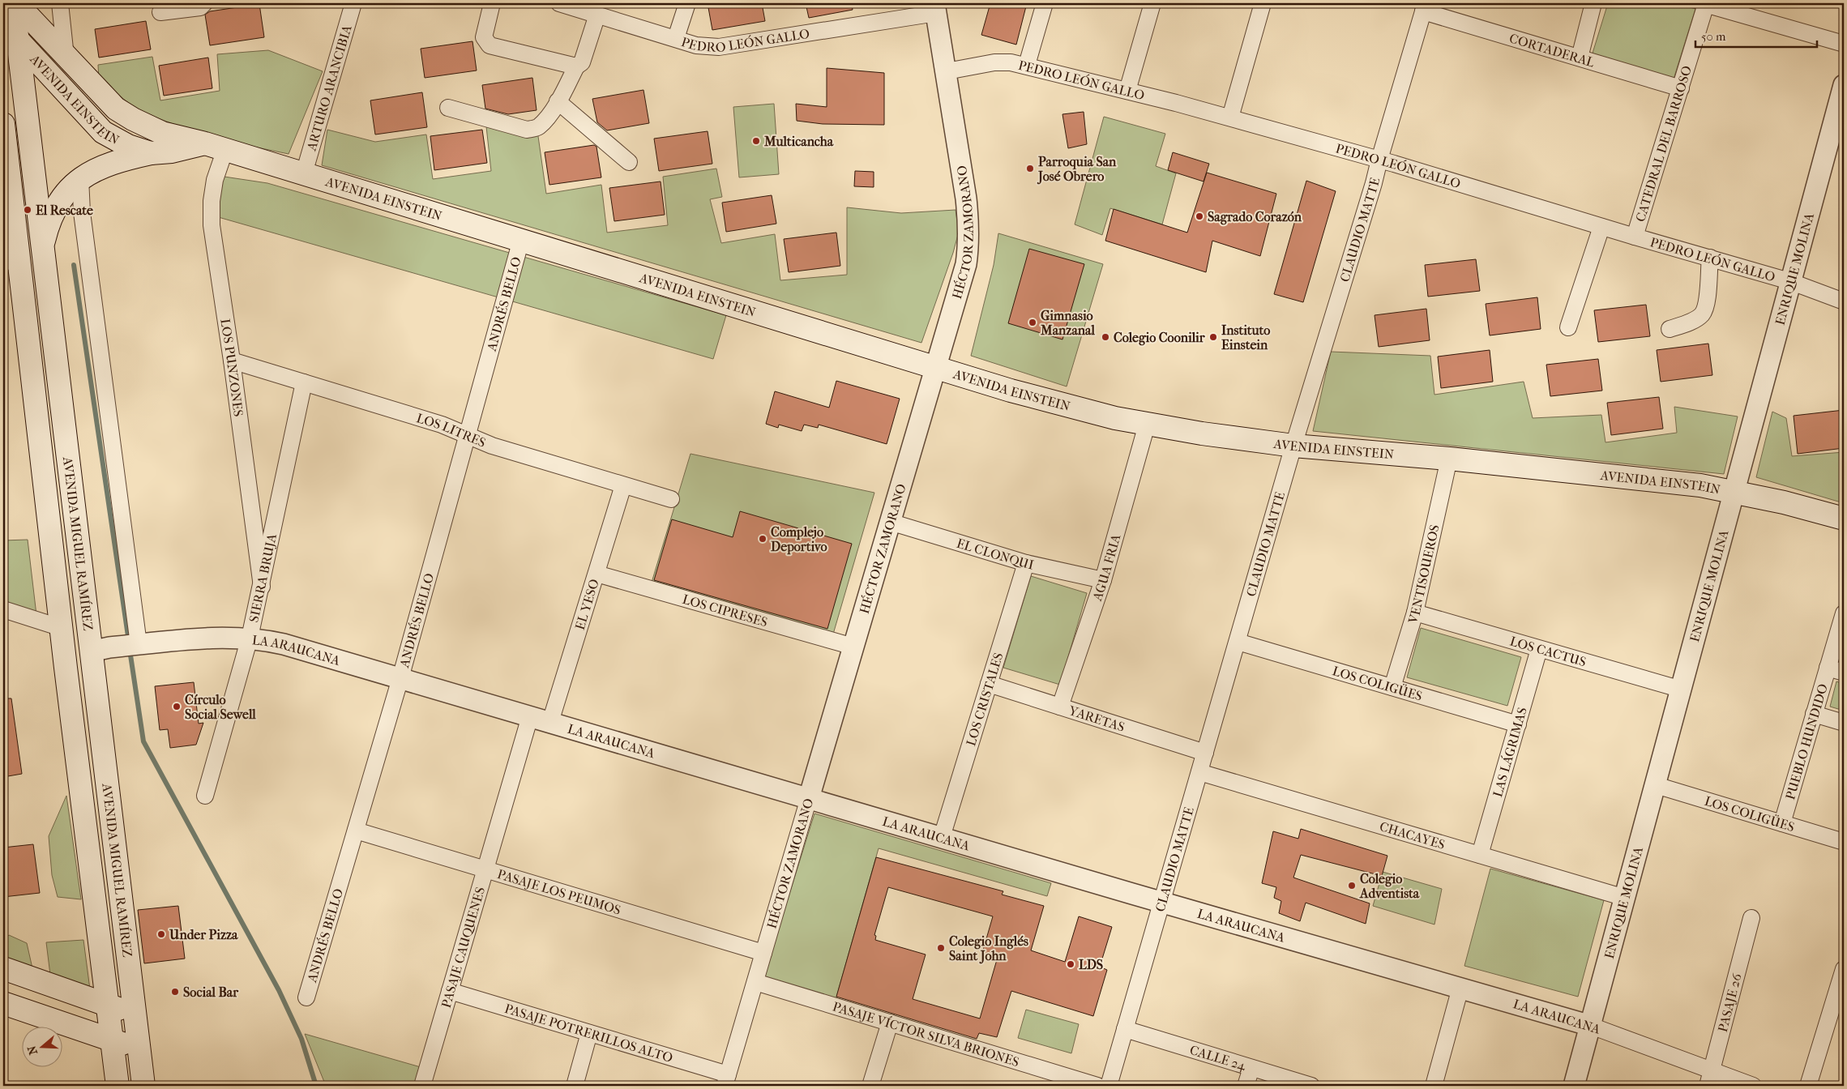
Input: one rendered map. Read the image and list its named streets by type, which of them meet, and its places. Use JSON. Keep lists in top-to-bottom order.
{
  "streets": {
    "main road": ["AVENIDA EINSTEIN", "AVENIDA MIGUEL RAMÍREZ"],
    "street": [
      "PEDRO LEÓN GALLO",
      "CORTADERAL",
      "ARTURO ARANCIBIA",
      "CATEDRAL DEL BARROSO",
      "CLAUDIO MATTE",
      "HÉCTOR ZAMORANO",
      "ENRIQUE MOLINA",
      "ANDRÉS BELLO",
      "LOS PUNZONES",
      "LOS LITRES",
      "EL CLONQUI",
      "AGUA FRIA",
      "VENTISOUEROS",
      "SIERRA BRUJA",
      "EL YESO",
      "LOS CIPRESES",
      "LA ARAUCANA",
      "LOS CACTUS",
      "LOS COLIGÜES",
      "LOS CRISTALES",
      "YARETAS",
      "PUEBLO HUNDIDO",
      "LAS LÁGRIMAS",
      "CHACAYES",
      "PASAJE LOS PEUMOS",
      "PASAJE CAUQUENES",
      "PASAJE 26",
      "PASAJE POTRERILLOS ALTO",
      "PASAJE VÍCTOR SILVA BRIONES",
      "CALLE 24"
    ]
  },
  "crossings": [
    ["PEDRO LEÓN GALLO", "CATEDRAL DEL BARROSO"],
    ["PEDRO LEÓN GALLO", "CLAUDIO MATTE"],
    ["PEDRO LEÓN GALLO", "HÉCTOR ZAMORANO"],
    ["PEDRO LEÓN GALLO", "ENRIQUE MOLINA"],
    ["CORTADERAL", "CATEDRAL DEL BARROSO"],
    ["CORTADERAL", "CLAUDIO MATTE"],
    ["ARTURO ARANCIBIA", "AVENIDA EINSTEIN"],
    ["AVENIDA EINSTEIN", "CLAUDIO MATTE"],
    ["AVENIDA EINSTEIN", "HÉCTOR ZAMORANO"],
    ["AVENIDA EINSTEIN", "ENRIQUE MOLINA"],
    ["AVENIDA EINSTEIN", "ANDRÉS BELLO"],
    ["AVENIDA EINSTEIN", "LOS PUNZONES"],
    ["AVENIDA EINSTEIN", "AVENIDA MIGUEL RAMÍREZ"],
    ["AVENIDA EINSTEIN", "AGUA FRIA"],
    ["AVENIDA EINSTEIN", "VENTISOUEROS"],
    ["CLAUDIO MATTE", "LA ARAUCANA"],
    ["CLAUDIO MATTE", "LOS COLIGÜES"],
    ["CLAUDIO MATTE", "YARETAS"],
    ["CLAUDIO MATTE", "CHACAYES"],
    ["CLAUDIO MATTE", "CALLE 24"],
    ["HÉCTOR ZAMORANO", "EL CLONQUI"],
    ["HÉCTOR ZAMORANO", "LOS CIPRESES"],
    ["HÉCTOR ZAMORANO", "LA ARAUCANA"],
    ["HÉCTOR ZAMORANO", "PASAJE LOS PEUMOS"],
    ["HÉCTOR ZAMORANO", "PASAJE POTRERILLOS ALTO"],
    ["HÉCTOR ZAMORANO", "PASAJE VÍCTOR SILVA BRIONES"],
    ["ENRIQUE MOLINA", "LA ARAUCANA"],
    ["ENRIQUE MOLINA", "LOS CACTUS"],
    ["ENRIQUE MOLINA", "LOS COLIGÜES"],
    ["ENRIQUE MOLINA", "CHACAYES"],
    ["ANDRÉS BELLO", "LOS LITRES"],
    ["ANDRÉS BELLO", "LA ARAUCANA"],
    ["ANDRÉS BELLO", "PASAJE LOS PEUMOS"],
    ["LOS PUNZONES", "LOS LITRES"],
    ["LOS PUNZONES", "SIERRA BRUJA"],
    ["LOS LITRES", "SIERRA BRUJA"],
    ["LOS LITRES", "EL YESO"],
    ["AVENIDA MIGUEL RAMÍREZ", "LA ARAUCANA"],
    ["EL CLONQUI", "AGUA FRIA"],
    ["EL CLONQUI", "LOS CRISTALES"],
    ["AGUA FRIA", "YARETAS"],
    ["VENTISOUEROS", "LOS CACTUS"],
    ["VENTISOUEROS", "LOS COLIGÜES"],
    ["SIERRA BRUJA", "LA ARAUCANA"],
    ["EL YESO", "LOS CIPRESES"],
    ["EL YESO", "LA ARAUCANA"],
    ["LA ARAUCANA", "LOS CRISTALES"],
    ["LA ARAUCANA", "PASAJE CAUQUENES"],
    ["LA ARAUCANA", "PASAJE 26"],
    ["LOS CACTUS", "LAS LÁGRIMAS"],
    ["LOS COLIGÜES", "PUEBLO HUNDIDO"],
    ["LOS COLIGÜES", "LAS LÁGRIMAS"],
    ["LOS CRISTALES", "YARETAS"],
    ["LAS LÁGRIMAS", "CHACAYES"],
    ["PASAJE LOS PEUMOS", "PASAJE CAUQUENES"],
    ["PASAJE CAUQUENES", "PASAJE POTRERILLOS ALTO"]
  ],
  "places": [
    "Multicancha",
    "Parroquia San José Obrero",
    "El Rescate",
    "Sagrado Corazón",
    "Gimnasio Manzanal",
    "Colegio Coonilir",
    "Instituto Einstein",
    "Complejo Deportivo",
    "Círculo Social Sewell",
    "Colegio Adventista",
    "Under Pizza",
    "Colegio Inglés Saint John",
    "LDS",
    "Social Bar"
  ],
  "scale_bar": "50 m",
  "north": "left"
}
